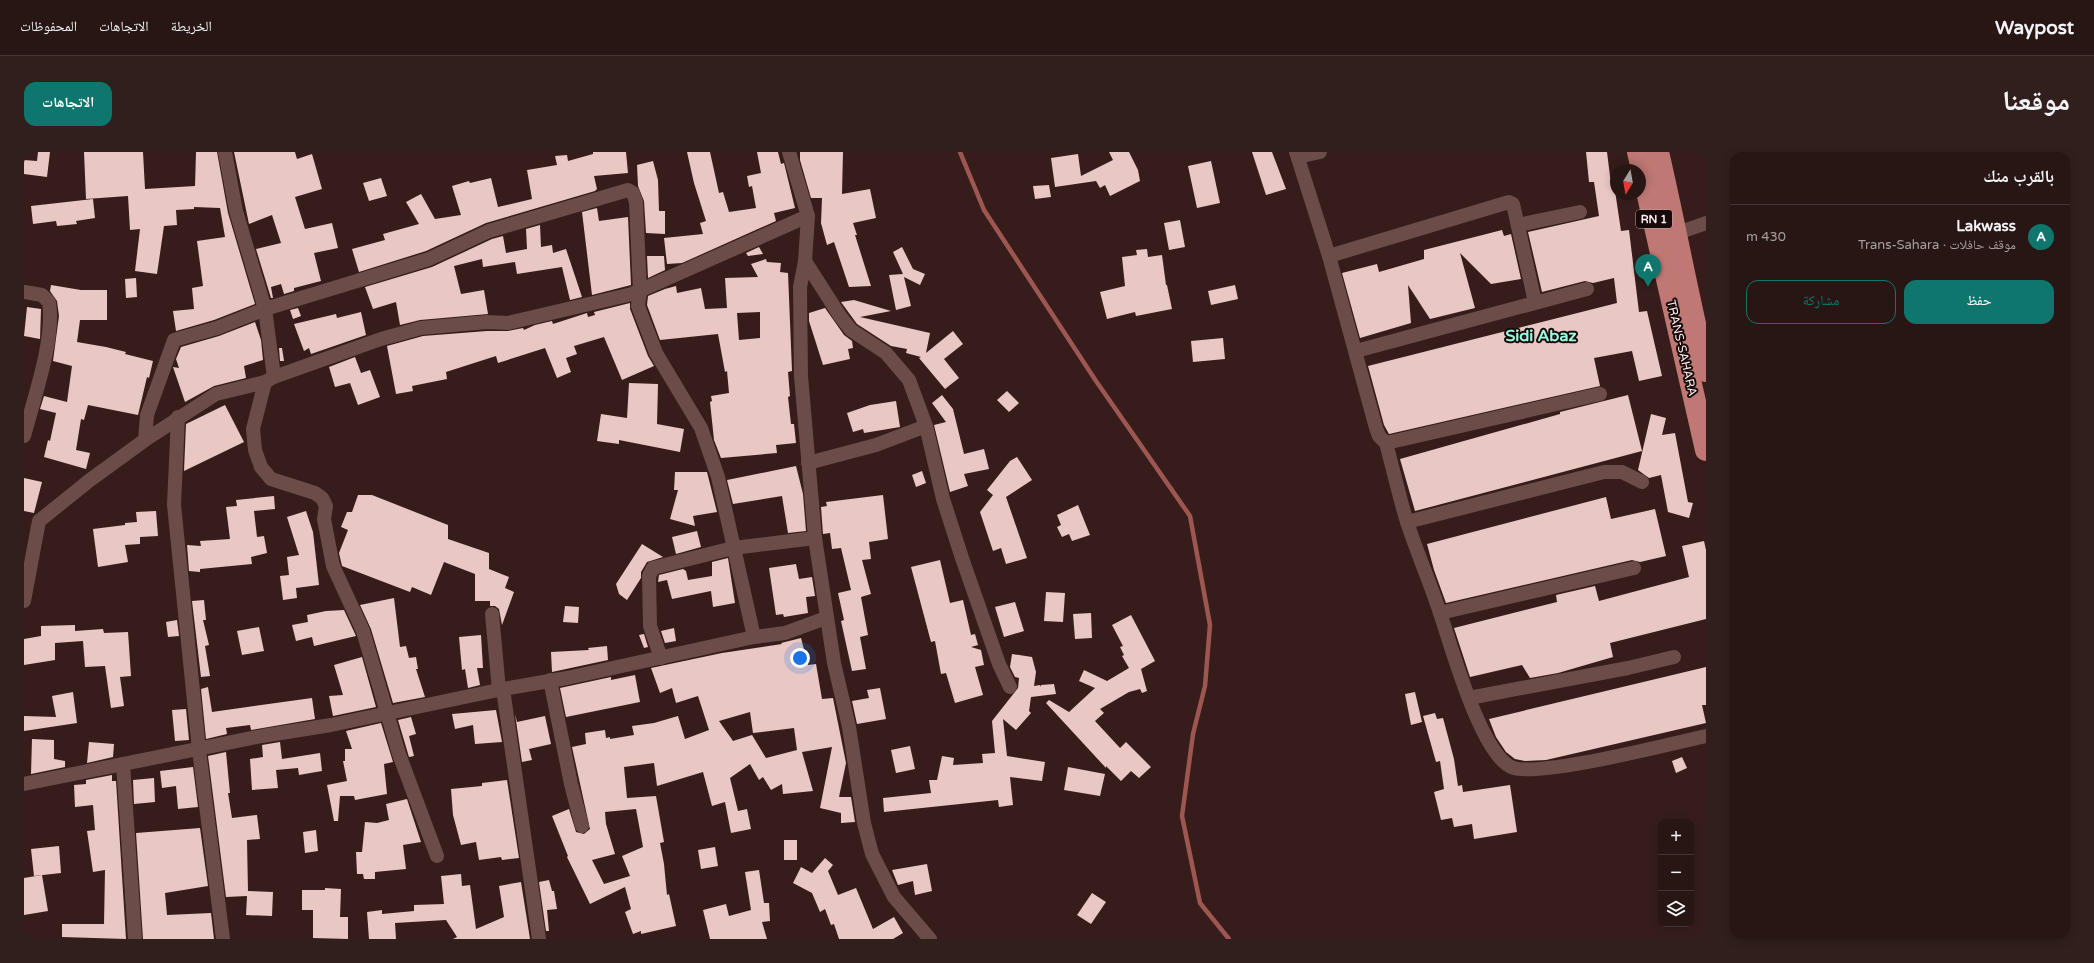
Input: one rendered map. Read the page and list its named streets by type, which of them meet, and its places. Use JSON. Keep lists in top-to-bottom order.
{
  "streets": {
    "highway": ["RN 1", "TRANS-SAHARA"]
  },
  "districts": ["Sidi Abaz"],
  "north": "bottom",
  "page": {
    "header": "Waypost",
    "nav": ["الخريطة", "الاتجاهات", "المحفوظات"],
    "title": "موقعنا",
    "buttons": [
      "الاتجاهات",
      ["حفظ", "مشاركة"]
    ],
    "heading": "بالقرب منك",
    "list": [
      {
        "mark": "A",
        "name": "Lakwass",
        "note": "موقف حافلات · Trans-Sahara",
        "value": "430 m"
      }
    ],
    "pins": "A",
    "map_buttons": ["+", "−"]
  }
}
